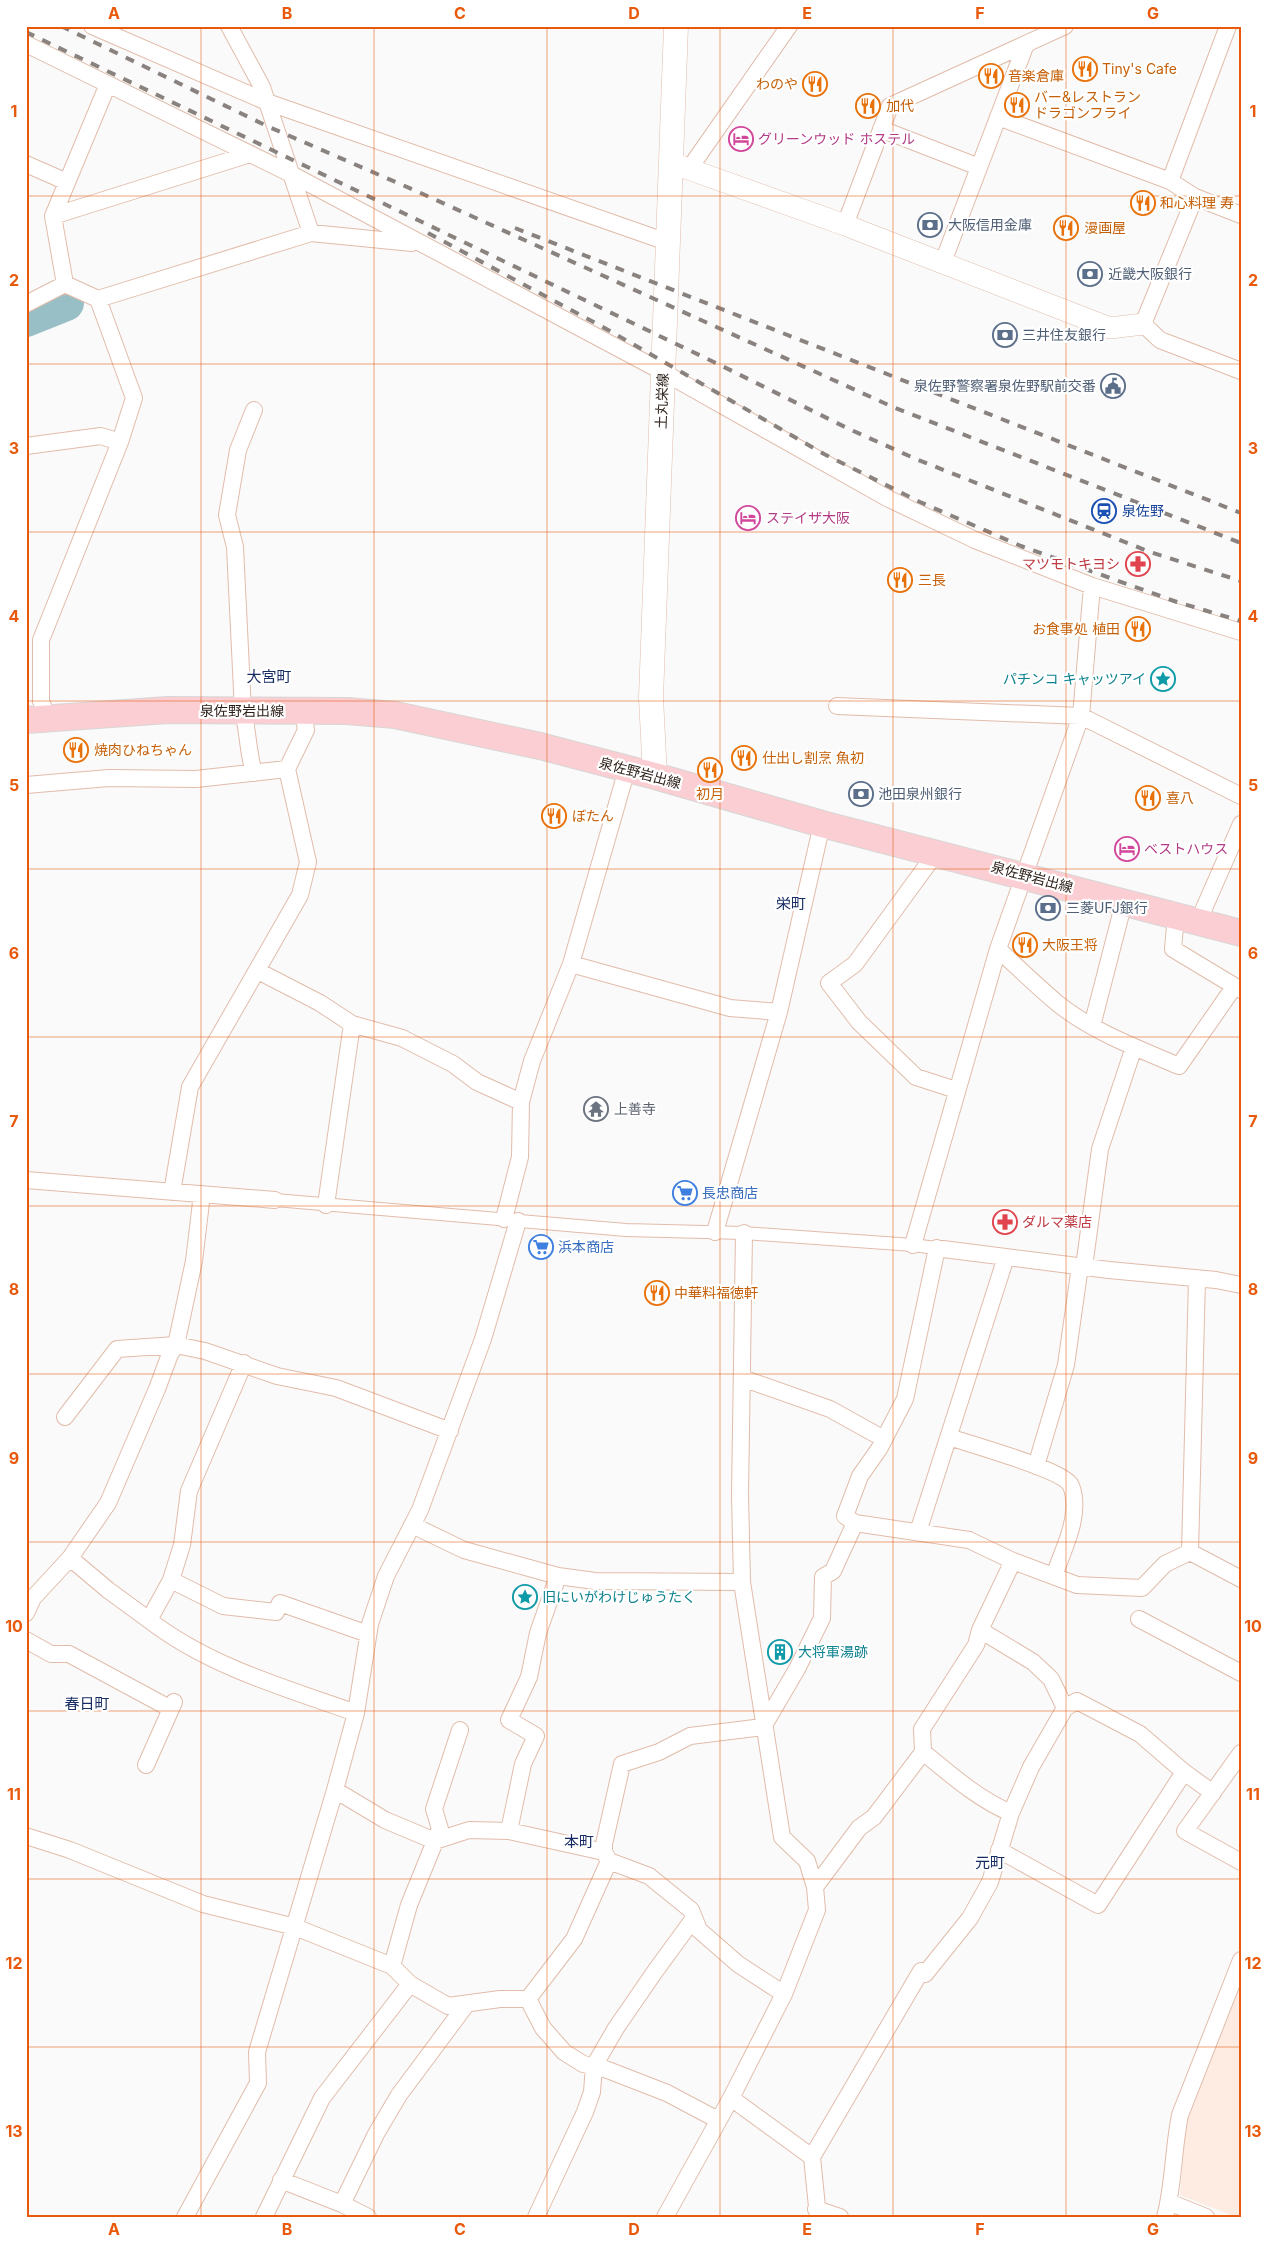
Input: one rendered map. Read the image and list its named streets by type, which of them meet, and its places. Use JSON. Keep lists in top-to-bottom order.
{
  "streets": {
    "main road": ["土丸栄線", "泉佐野岩出線"]
  },
  "crossings": [
    ["土丸栄線", "泉佐野岩出線"]
  ],
  "districts": [
    "大宮町",
    "栄町",
    "春日町",
    "本町",
    "元町"
  ],
  "places": {
    "restaurant": [
      "Tiny's Cafe",
      "音楽倉庫",
      "わのや",
      "バー&レストラン ドラゴンフライ",
      "加代",
      "和心料理 寿",
      "漫画屋",
      "三長",
      "お食事処 植田",
      "焼肉ひねちゃん",
      "仕出し割烹 魚初",
      "初月",
      "喜八",
      "ぼたん",
      "大阪王将",
      "中華料福徳軒"
    ],
    "hotel": ["グリーンウッド ホステル", "ステイザ大阪", "ベストハウス"],
    "bank": [
      "大阪信用金庫",
      "近畿大阪銀行",
      "三井住友銀行",
      "池田泉州銀行",
      "三菱UFJ銀行"
    ],
    "public building": ["泉佐野警察署泉佐野駅前交番"],
    "station": ["泉佐野"],
    "pharmacy": ["マツモトキヨシ", "ダルマ薬店"],
    "place": ["パチンコ キャッツアイ", "旧にいがわけじゅうたく"],
    "temple": ["上善寺"],
    "supermarket": ["長忠商店", "浜本商店"],
    "building": ["大将軍湯跡"]
  },
  "grid": {
    "columns": [
      "A",
      "B",
      "C",
      "D",
      "E",
      "F",
      "G"
    ],
    "rows": [
      "1",
      "2",
      "3",
      "4",
      "5",
      "6",
      "7",
      "8",
      "9",
      "10",
      "11",
      "12",
      "13"
    ]
  }
}
